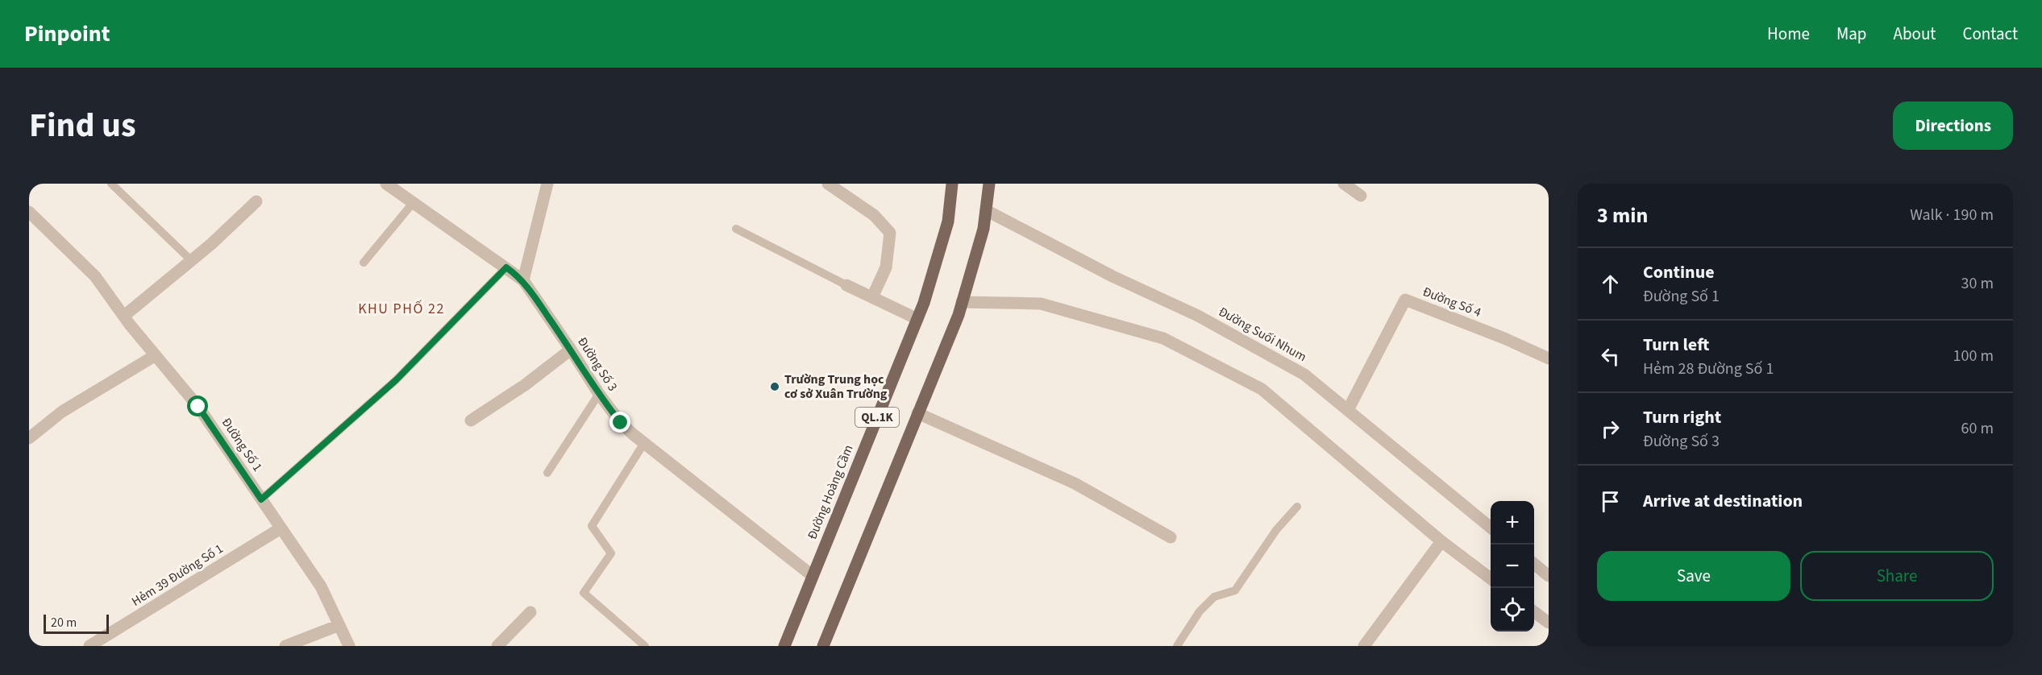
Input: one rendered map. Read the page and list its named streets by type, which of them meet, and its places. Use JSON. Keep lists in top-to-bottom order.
{
  "streets": {
    "main road": ["QL.1K", "Đường Hoàng Cầm"],
    "street": [
      "Đường Số 4",
      "Đường Suối Nhum",
      "Đường Số 3",
      "Đường Số 1",
      "Hẻm 39 Đường Số 1"
    ]
  },
  "crossings": [
    ["Đường Số 4", "Đường Suối Nhum"],
    ["Đường Suối Nhum", "QL.1K"],
    ["Đường Số 3", "Đường Hoàng Cầm"],
    ["Đường Số 1", "Hẻm 39 Đường Số 1"]
  ],
  "districts": ["KHU PHỐ 22"],
  "places": ["Trường Trung học cơ sở Xuân Trường"],
  "scale_bar": "20 m",
  "page": {
    "header": "Pinpoint",
    "nav": [
      "Home",
      "Map",
      "About",
      "Contact"
    ],
    "title": "Find us",
    "buttons": [
      "Directions",
      ["Save", "Share"]
    ],
    "heading": ["3 min", "Walk · 190 m"],
    "list": [
      ["Continue", "Đường Số 1", "30 m"],
      ["Turn left", "Hẻm 28 Đường Số 1", "100 m"],
      ["Turn right", "Đường Số 3", "60 m"],
      "Arrive at destination"
    ],
    "map_buttons": ["+", "−"],
    "scale": "20 m"
  }
}
